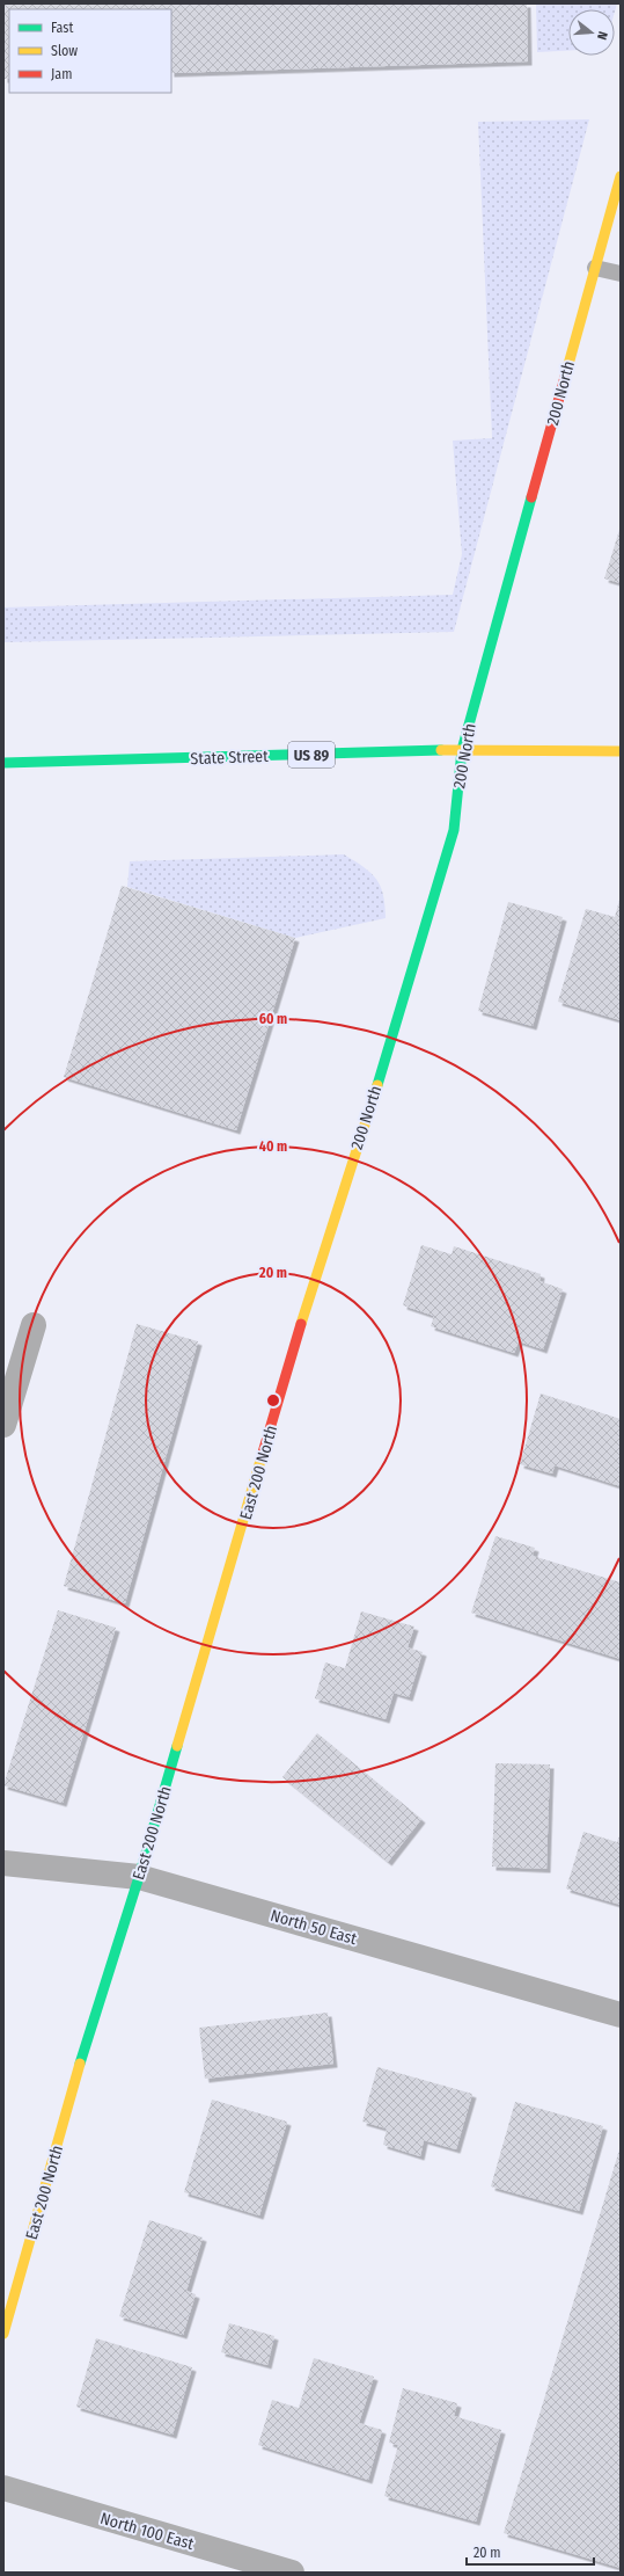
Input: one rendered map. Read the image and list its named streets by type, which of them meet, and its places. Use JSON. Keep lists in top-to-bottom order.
{
  "streets": {
    "street": [
      "200 North",
      "US 89",
      "State Street",
      "East 200 North",
      "North 50 East",
      "North 100 East"
    ]
  },
  "crossings": [
    ["200 North", "State Street"],
    ["200 North", "East 200 North"],
    ["East 200 North", "North 50 East"]
  ],
  "legend": ["Fast", "Slow", "Jam"],
  "scale_bar": "20 m",
  "north": "right",
  "rings": ["60 m", "40 m", "20 m"]
}
